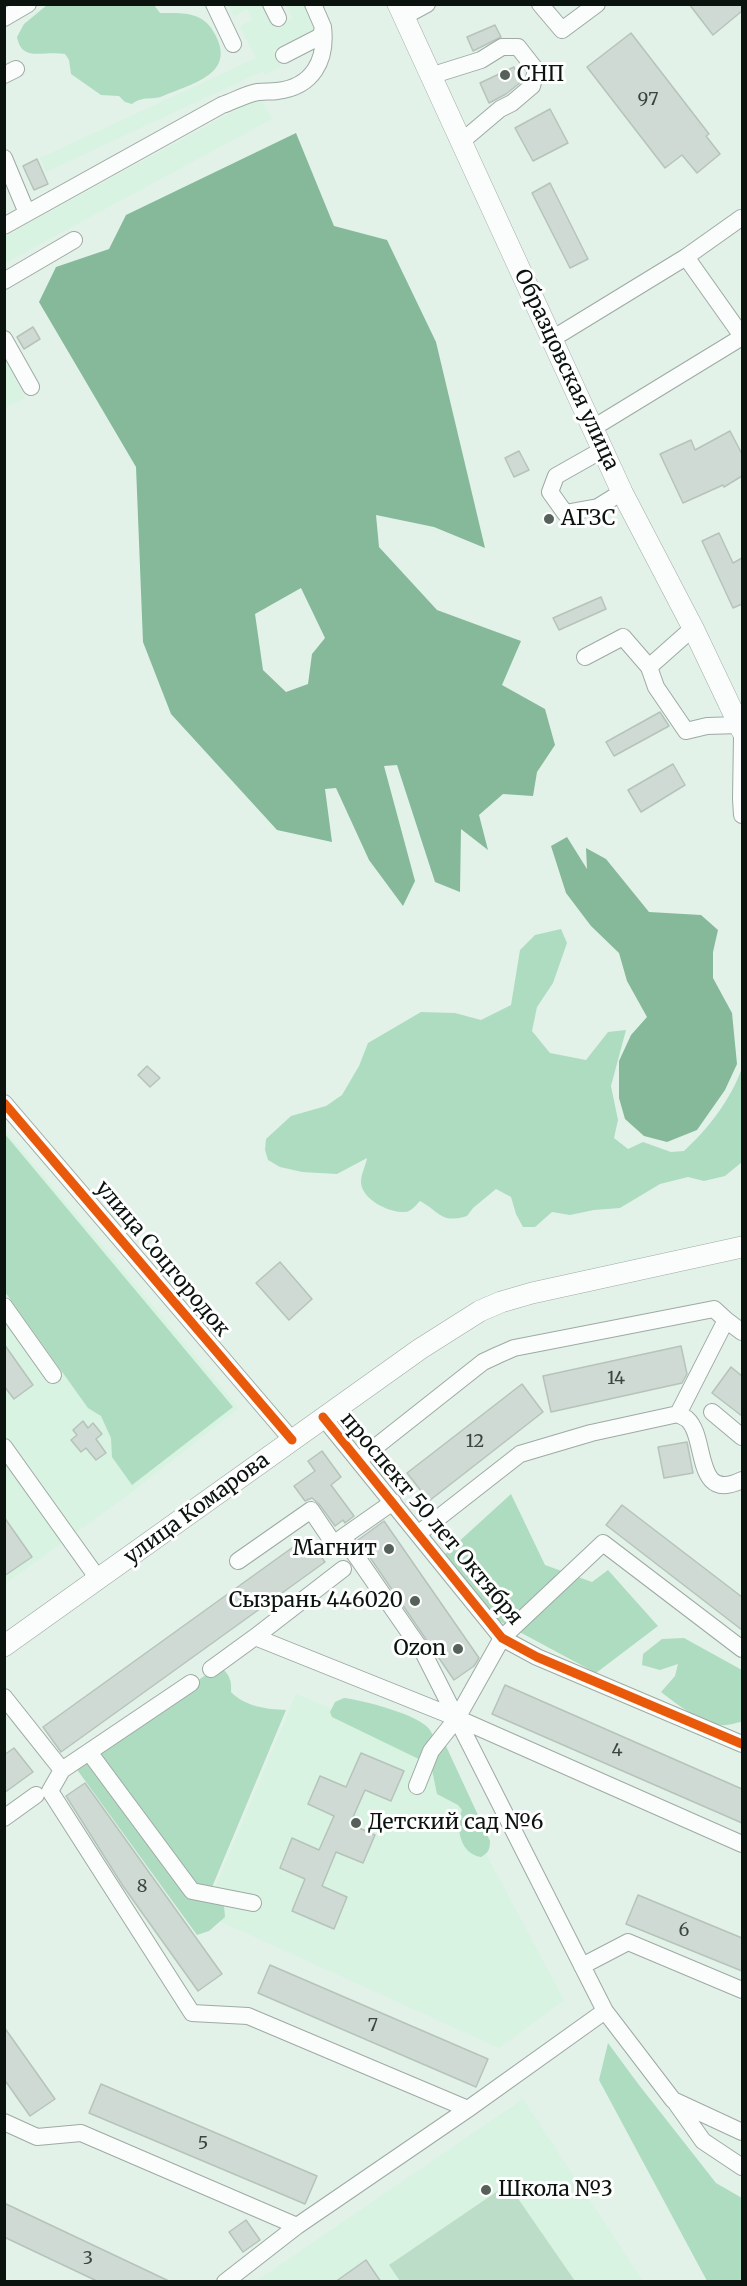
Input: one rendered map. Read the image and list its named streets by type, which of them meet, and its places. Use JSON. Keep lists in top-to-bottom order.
{
  "streets": {
    "main road": ["Образцовская улица", "улица Комарова"],
    "street": ["улица Соцгородок", "проспект 50 лет Октября"]
  },
  "crossings": [
    ["улица Соцгородок", "улица Комарова"],
    ["улица Комарова", "проспект 50 лет Октября"]
  ],
  "places": [
    "СНП",
    "АГЗС",
    "Магнит",
    "Сызрань 446020",
    "Ozon",
    "Детский сад №6",
    "Школа №3"
  ],
  "house_numbers": [
    "97",
    "14",
    "12",
    "4",
    "8",
    "6",
    "7",
    "5",
    "3"
  ]
}
